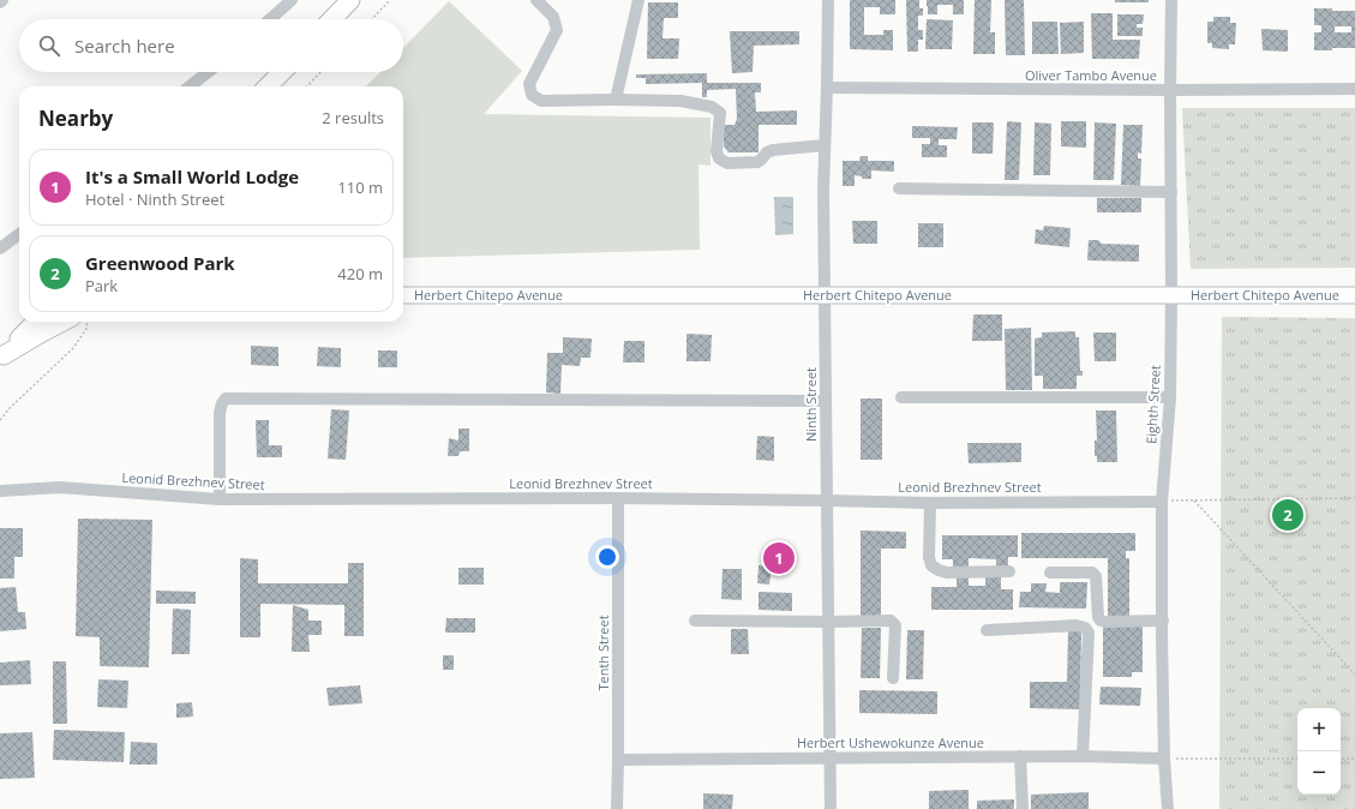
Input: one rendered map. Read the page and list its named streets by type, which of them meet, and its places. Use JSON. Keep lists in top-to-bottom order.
{
  "streets": {
    "main road": ["Herbert Chitepo Avenue"],
    "street": [
      "Oliver Tambo Avenue",
      "Ninth Street",
      "Eighth Street",
      "Leonid Brezhnev Street",
      "Tenth Street",
      "Herbert Ushewokunze Avenue"
    ]
  },
  "crossings": [
    ["Oliver Tambo Avenue", "Ninth Street"],
    ["Oliver Tambo Avenue", "Eighth Street"],
    ["Herbert Chitepo Avenue", "Ninth Street"],
    ["Herbert Chitepo Avenue", "Eighth Street"],
    ["Ninth Street", "Leonid Brezhnev Street"],
    ["Ninth Street", "Herbert Ushewokunze Avenue"],
    ["Eighth Street", "Leonid Brezhnev Street"],
    ["Eighth Street", "Herbert Ushewokunze Avenue"],
    ["Leonid Brezhnev Street", "Tenth Street"],
    ["Tenth Street", "Herbert Ushewokunze Avenue"]
  ],
  "page": {
    "search": "Search here",
    "heading": ["Nearby", "2 results"],
    "list": [
      {
        "mark": "1",
        "name": "It's a Small World Lodge",
        "note": "Hotel · Ninth Street",
        "value": "110 m"
      },
      {
        "mark": "2",
        "name": "Greenwood Park",
        "note": "Park",
        "value": "420 m"
      }
    ],
    "pins": ["2", "1"],
    "map_buttons": ["+", "−"]
  }
}
